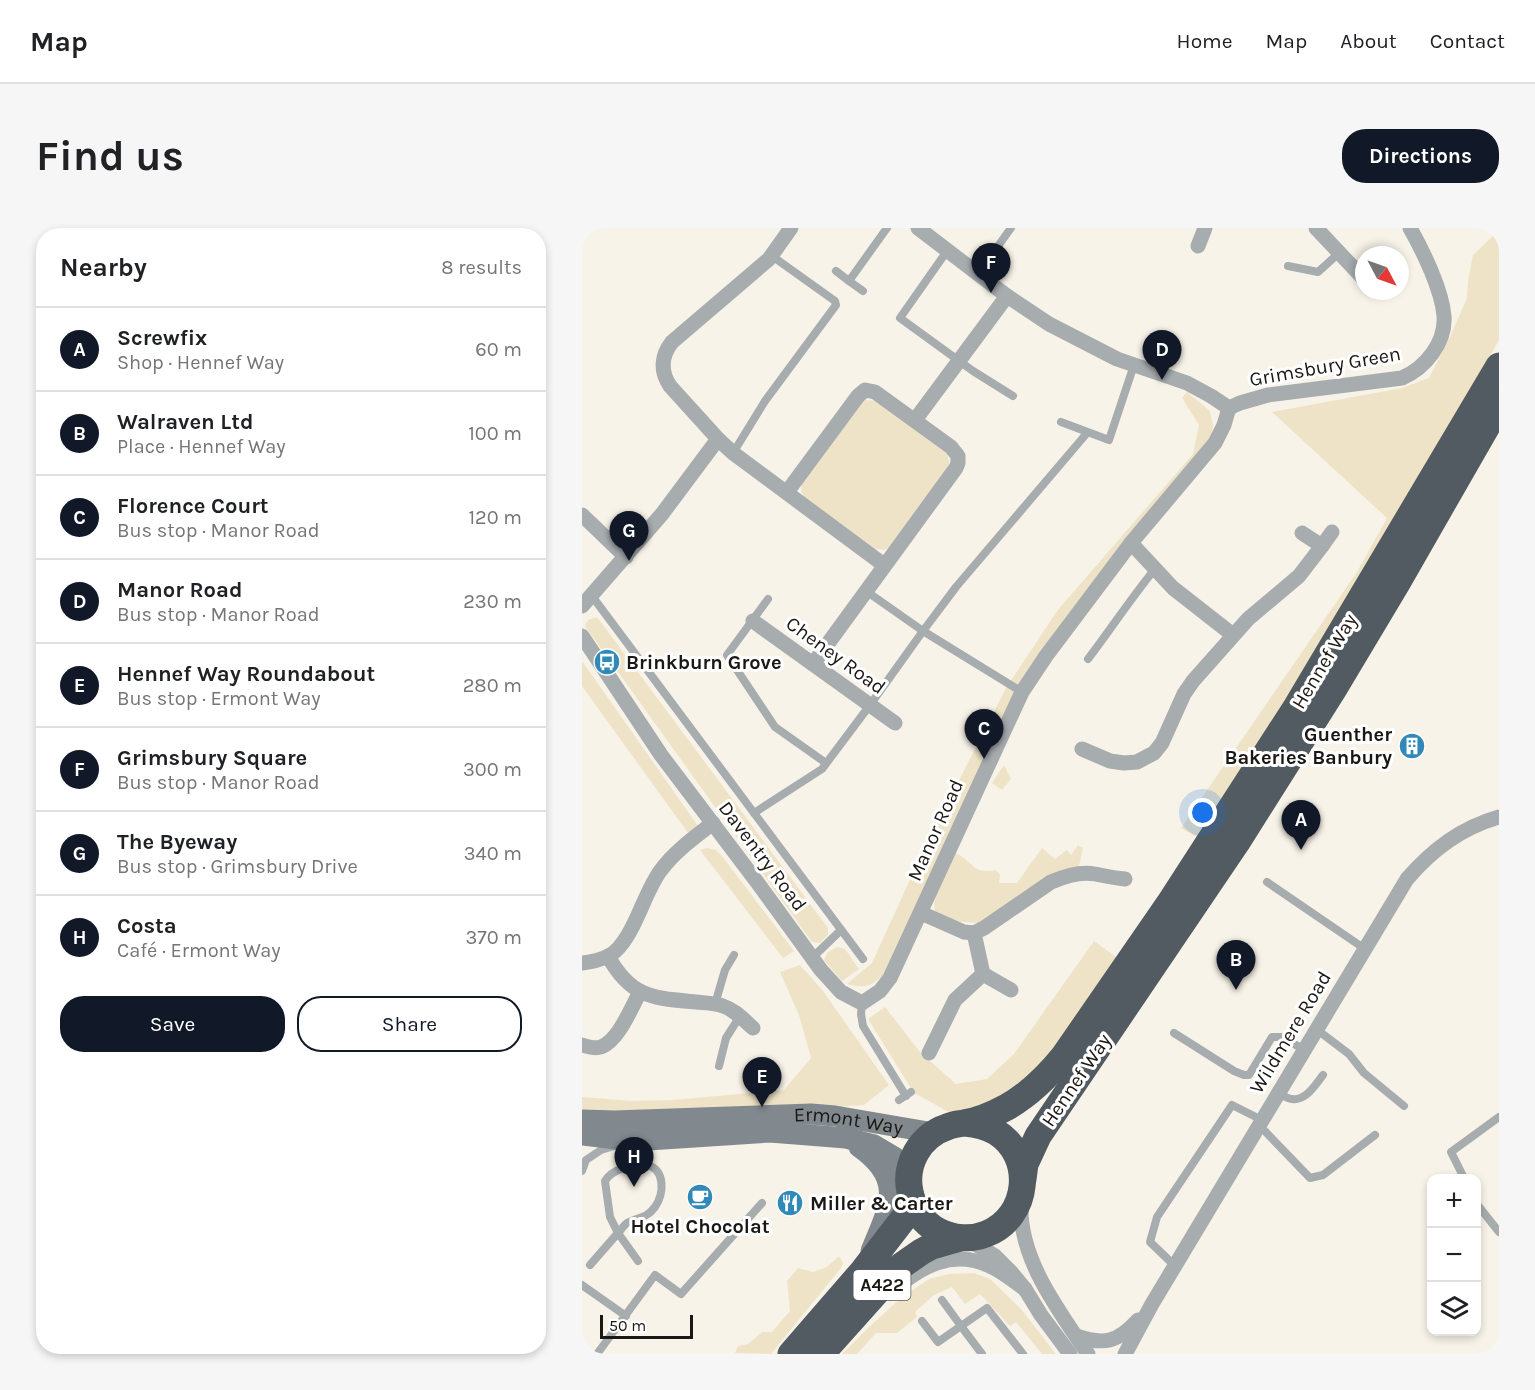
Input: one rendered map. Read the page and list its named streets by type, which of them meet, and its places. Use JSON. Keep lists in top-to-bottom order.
{
  "streets": {
    "highway": ["Hennef Way", "A422"],
    "street": [
      "Grimsbury Green",
      "Cheney Road",
      "Manor Road",
      "Daventry Road",
      "Wildmere Road",
      "Ermont Way"
    ]
  },
  "crossings": [
    ["Grimsbury Green", "Manor Road"],
    ["Hennef Way", "Ermont Way"],
    ["Hennef Way", "A422"],
    ["Manor Road", "Daventry Road"],
    ["Ermont Way", "A422"]
  ],
  "places": {
    "bus stop": ["Brinkburn Grove"],
    "building": ["Guenther Bakeries Banbury"],
    "cafe": ["Hotel Chocolat"],
    "restaurant": ["Miller & Carter"]
  },
  "scale_bar": "50 m",
  "north": "bottom right",
  "page": {
    "header": "Map",
    "nav": [
      "Home",
      "Map",
      "About",
      "Contact"
    ],
    "buttons": [
      "Directions",
      ["Save", "Share"]
    ],
    "title": "Find us",
    "heading": ["Nearby", "8 results"],
    "pins": [
      "F",
      "D",
      "G",
      "C",
      "A",
      "B",
      "E",
      "H"
    ],
    "list": [
      {
        "mark": "A",
        "name": "Screwfix",
        "note": "Shop · Hennef Way",
        "value": "60 m"
      },
      {
        "mark": "B",
        "name": "Walraven Ltd",
        "note": "Place · Hennef Way",
        "value": "100 m"
      },
      {
        "mark": "C",
        "name": "Florence Court",
        "note": "Bus stop · Manor Road",
        "value": "120 m"
      },
      {
        "mark": "D",
        "name": "Manor Road",
        "note": "Bus stop · Manor Road",
        "value": "230 m"
      },
      {
        "mark": "E",
        "name": "Hennef Way Roundabout",
        "note": "Bus stop · Ermont Way",
        "value": "280 m"
      },
      {
        "mark": "F",
        "name": "Grimsbury Square",
        "note": "Bus stop · Manor Road",
        "value": "300 m"
      },
      {
        "mark": "G",
        "name": "The Byeway",
        "note": "Bus stop · Grimsbury Drive",
        "value": "340 m"
      },
      {
        "mark": "H",
        "name": "Costa",
        "note": "Café · Ermont Way",
        "value": "370 m"
      }
    ],
    "map_buttons": ["+", "−"],
    "scale": "50 m"
  }
}
